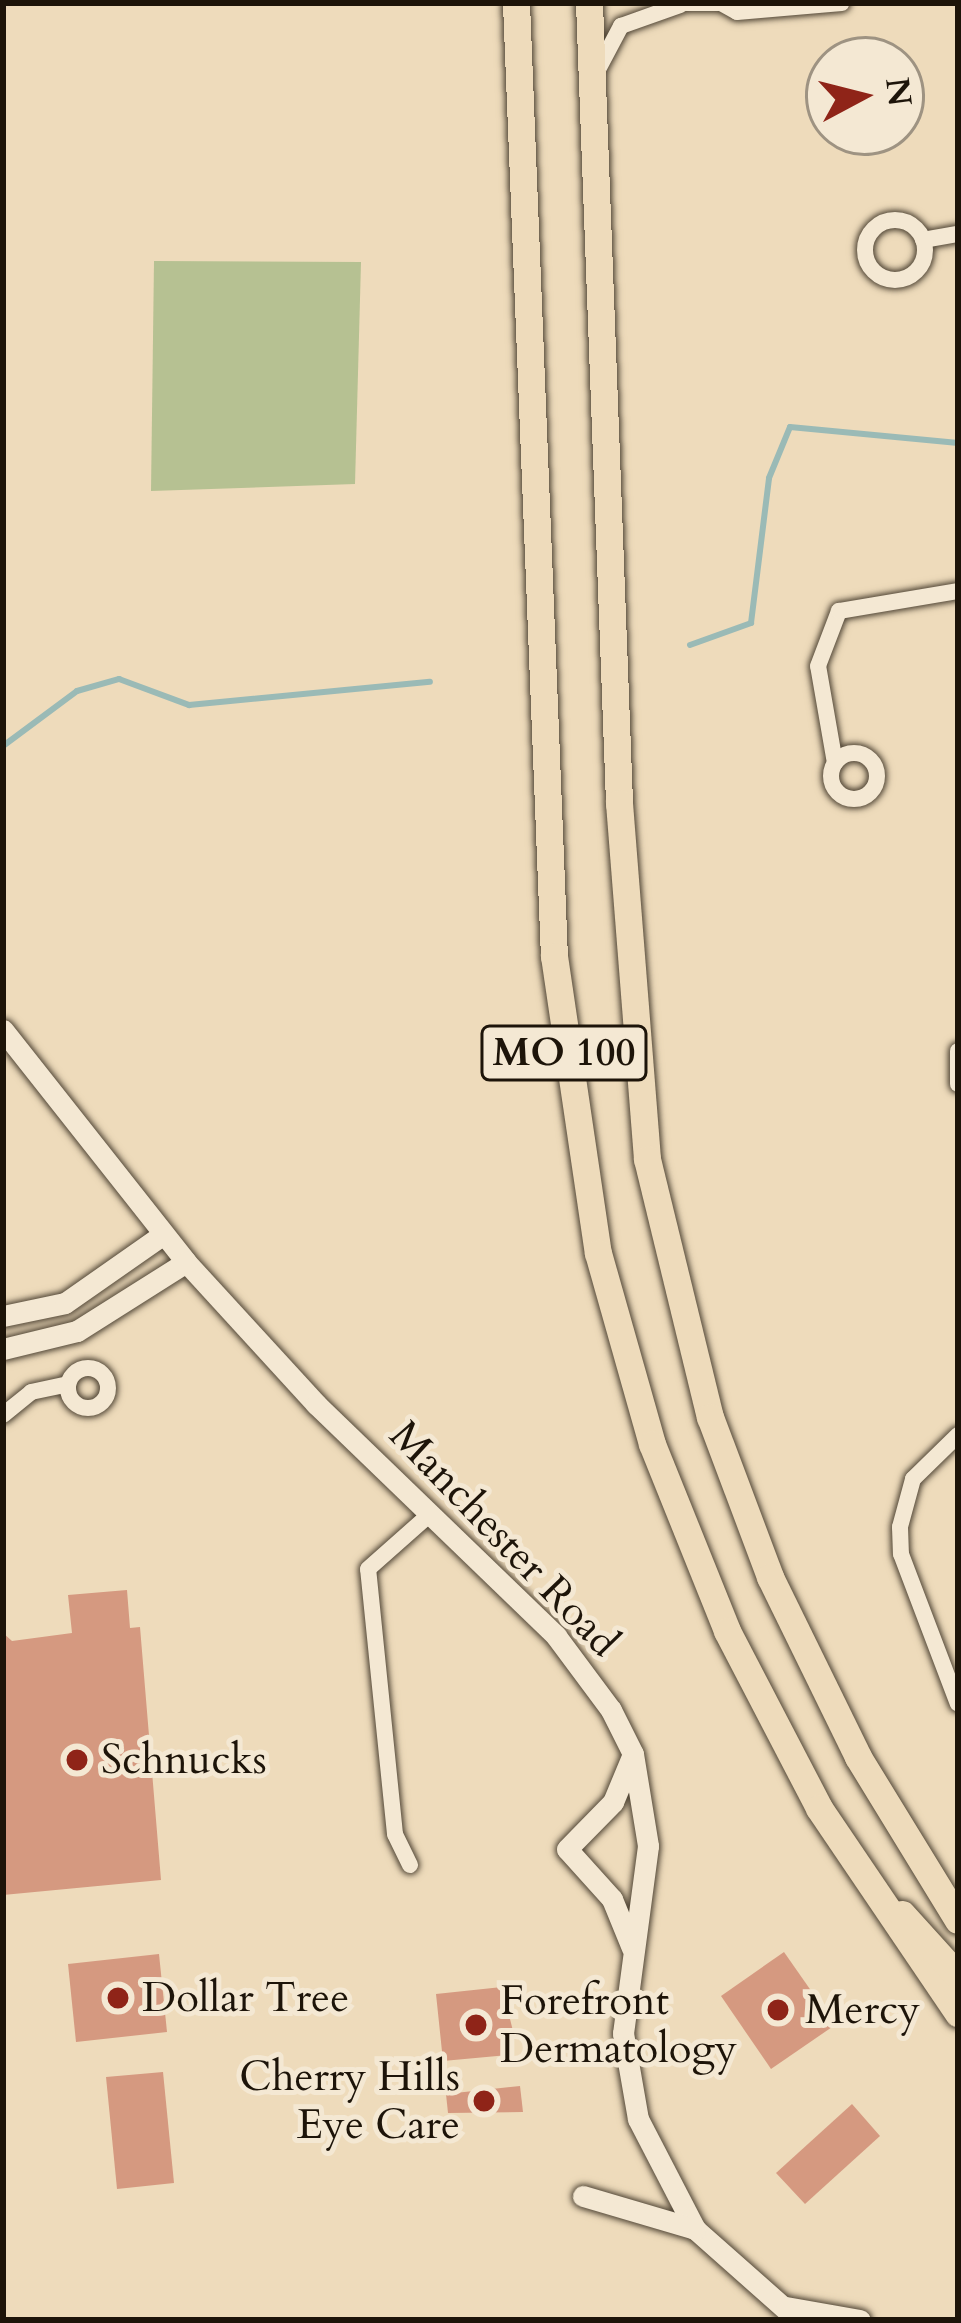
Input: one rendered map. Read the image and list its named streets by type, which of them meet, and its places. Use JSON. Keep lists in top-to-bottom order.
{
  "streets": {
    "highway": ["MO 100"],
    "street": ["Manchester Road"]
  },
  "places": [
    "Schnucks",
    "Dollar Tree",
    "Mercy",
    "Forefront Dermatology",
    "Cherry Hills Eye Care"
  ],
  "north": "right"
}
